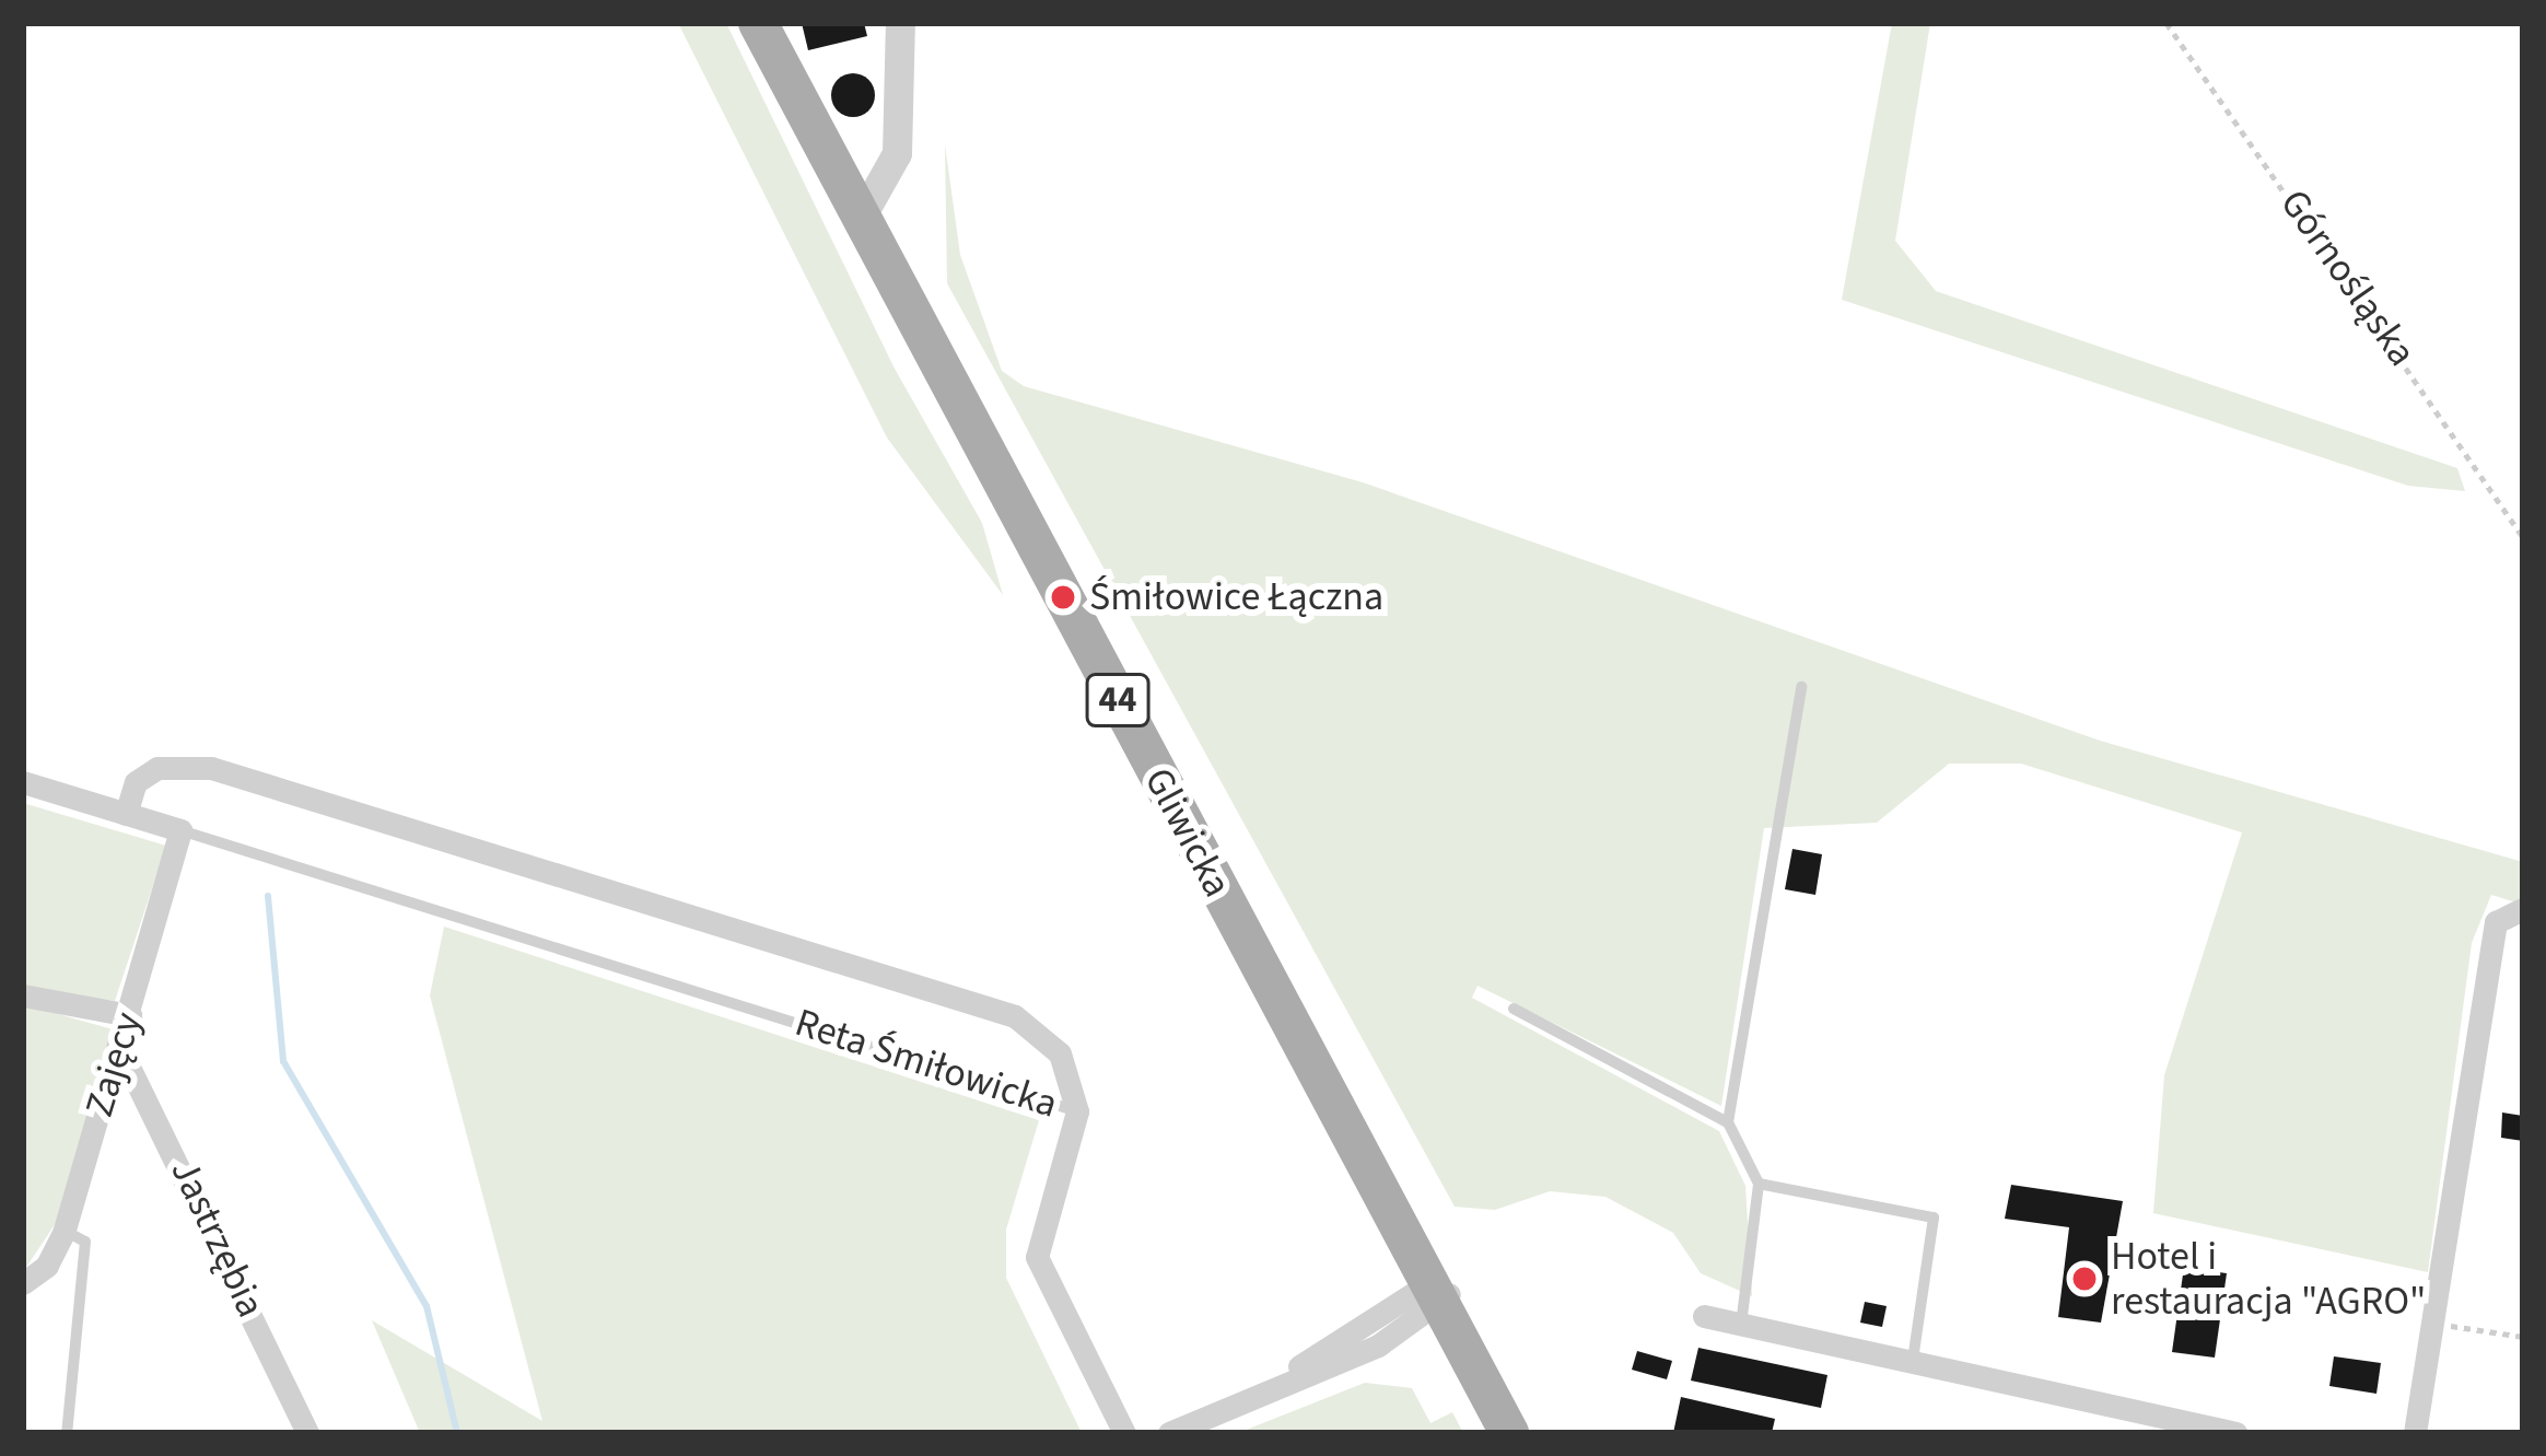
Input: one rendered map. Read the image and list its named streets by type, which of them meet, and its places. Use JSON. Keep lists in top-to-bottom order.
{
  "streets": {
    "main road": ["44", "Gliwicka"],
    "street": ["Reta Śmiłowicka", "Zajęcy", "Jastrzębia"],
    "path": ["Górnośląska"]
  },
  "crossings": [
    ["Reta Śmiłowicka", "Zajęcy"],
    ["Zajęcy", "Jastrzębia"]
  ],
  "places": ["Śmiłowice Łączna", "Hotel i restauracja \"AGRO\""]
}
